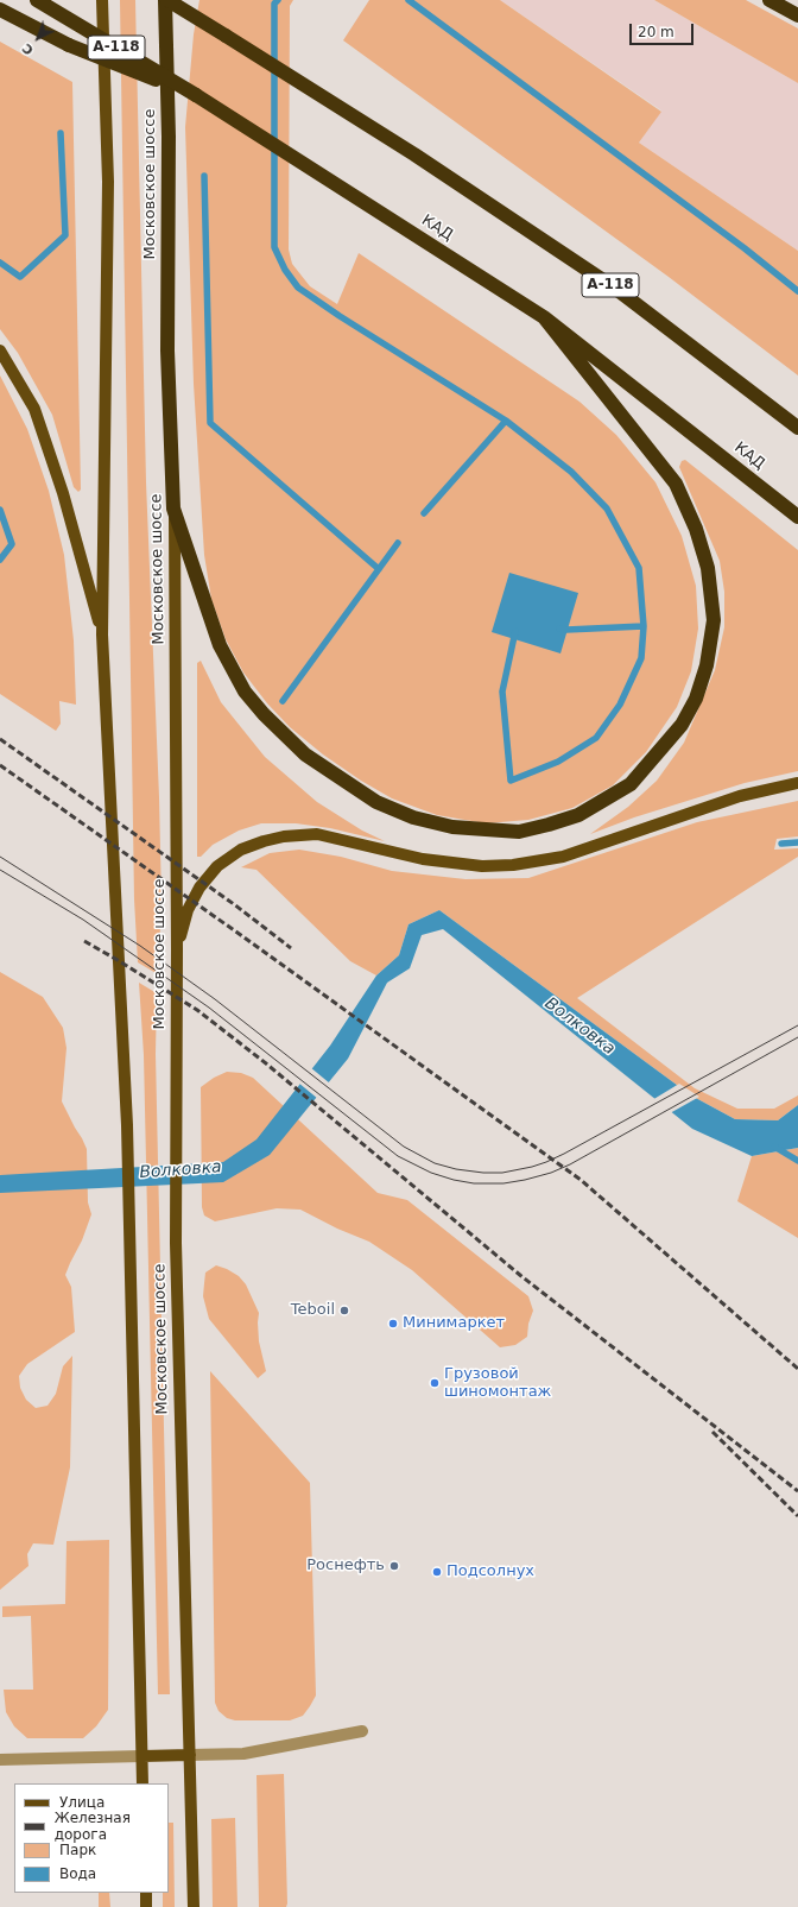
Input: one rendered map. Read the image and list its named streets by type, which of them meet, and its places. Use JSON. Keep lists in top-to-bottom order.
{
  "streets": {
    "highway": ["А-118", "Московское шоссе", "КАД"]
  },
  "crossings": [
    ["А-118", "Московское шоссе"]
  ],
  "water": ["Волковка"],
  "places": [
    "Teboil",
    "Минимаркет",
    "Грузовой шиномонтаж",
    "Роснефть",
    "Подсолнух"
  ],
  "legend": [
    "Улица",
    "Железная дорога",
    "Парк",
    "Вода"
  ],
  "scale_bar": "20 m",
  "north": "bottom left"
}
